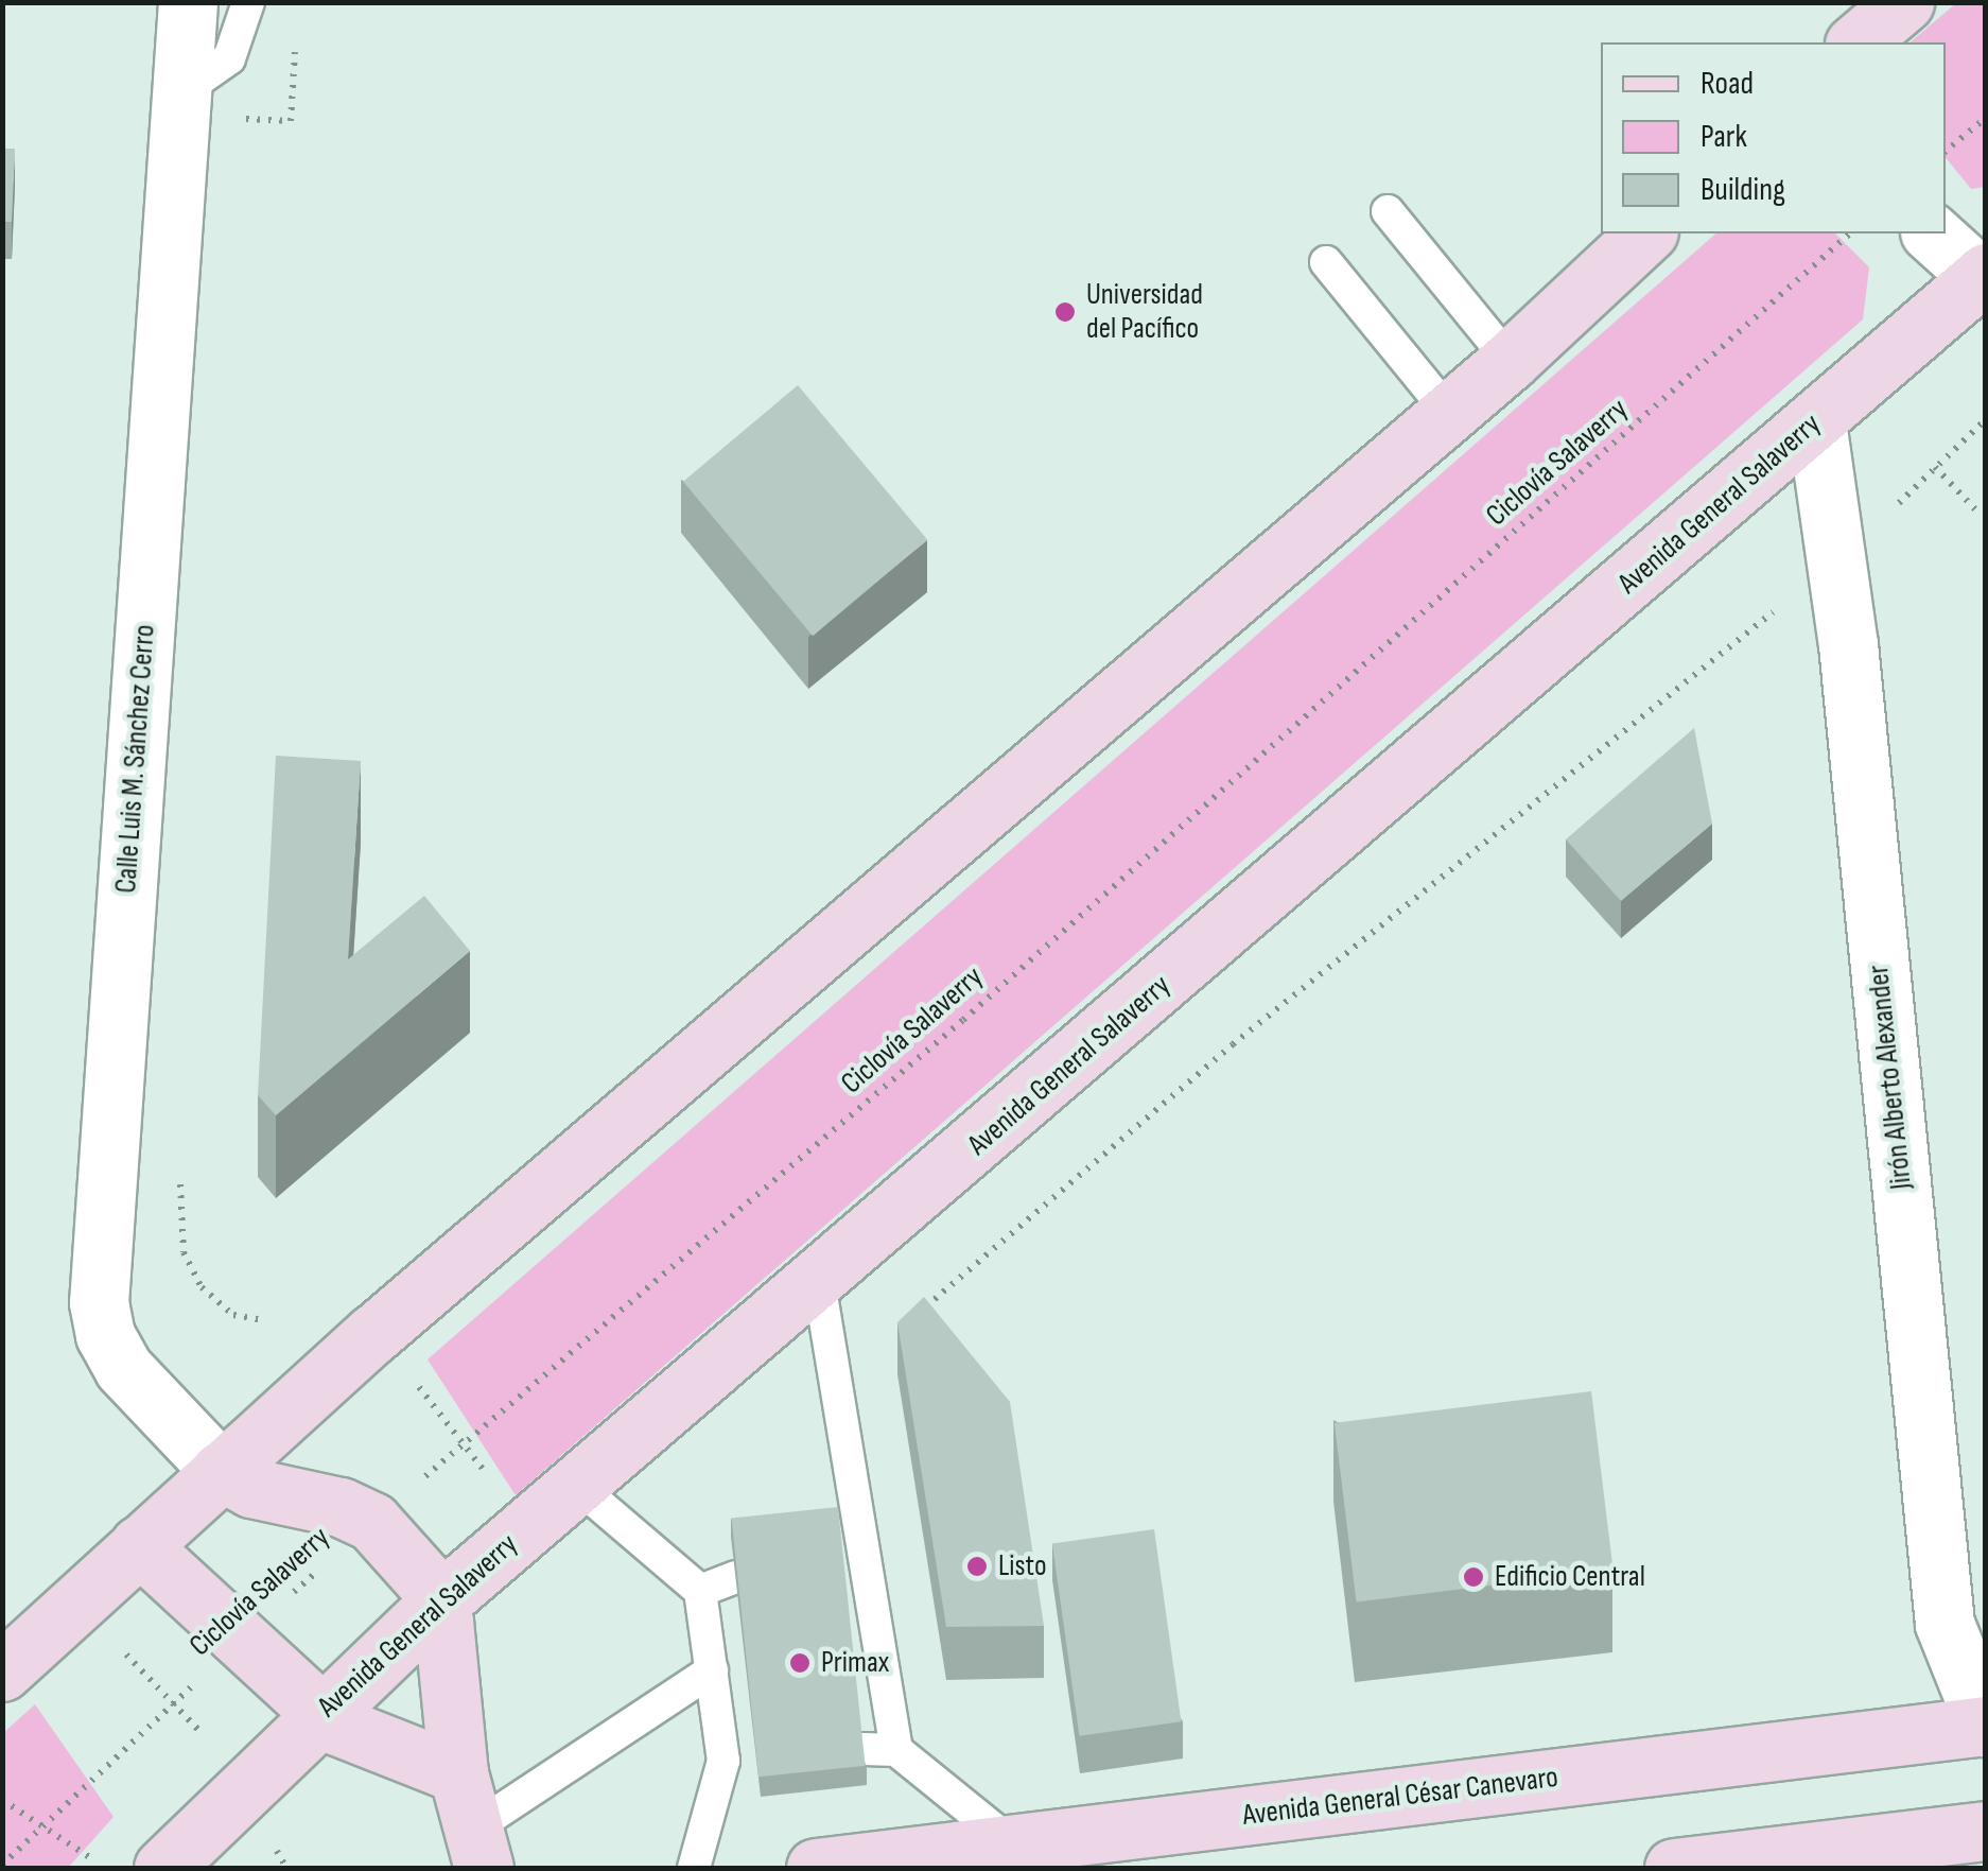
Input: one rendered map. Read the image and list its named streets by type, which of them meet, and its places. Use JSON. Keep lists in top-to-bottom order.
{
  "streets": {
    "main road": ["Avenida General Salaverry", "Avenida General César Canevaro"],
    "street": ["Calle Luis M. Sánchez Cerro", "Jirón Alberto Alexander"],
    "path": ["Ciclovía Salaverry"]
  },
  "crossings": [
    ["Avenida General Salaverry", "Jirón Alberto Alexander"],
    ["Jirón Alberto Alexander", "Avenida General César Canevaro"]
  ],
  "places": [
    "Universidad del Pacífico",
    "Listo",
    "Edificio Central",
    "Primax"
  ],
  "legend": ["Road", "Park", "Building"]
}
